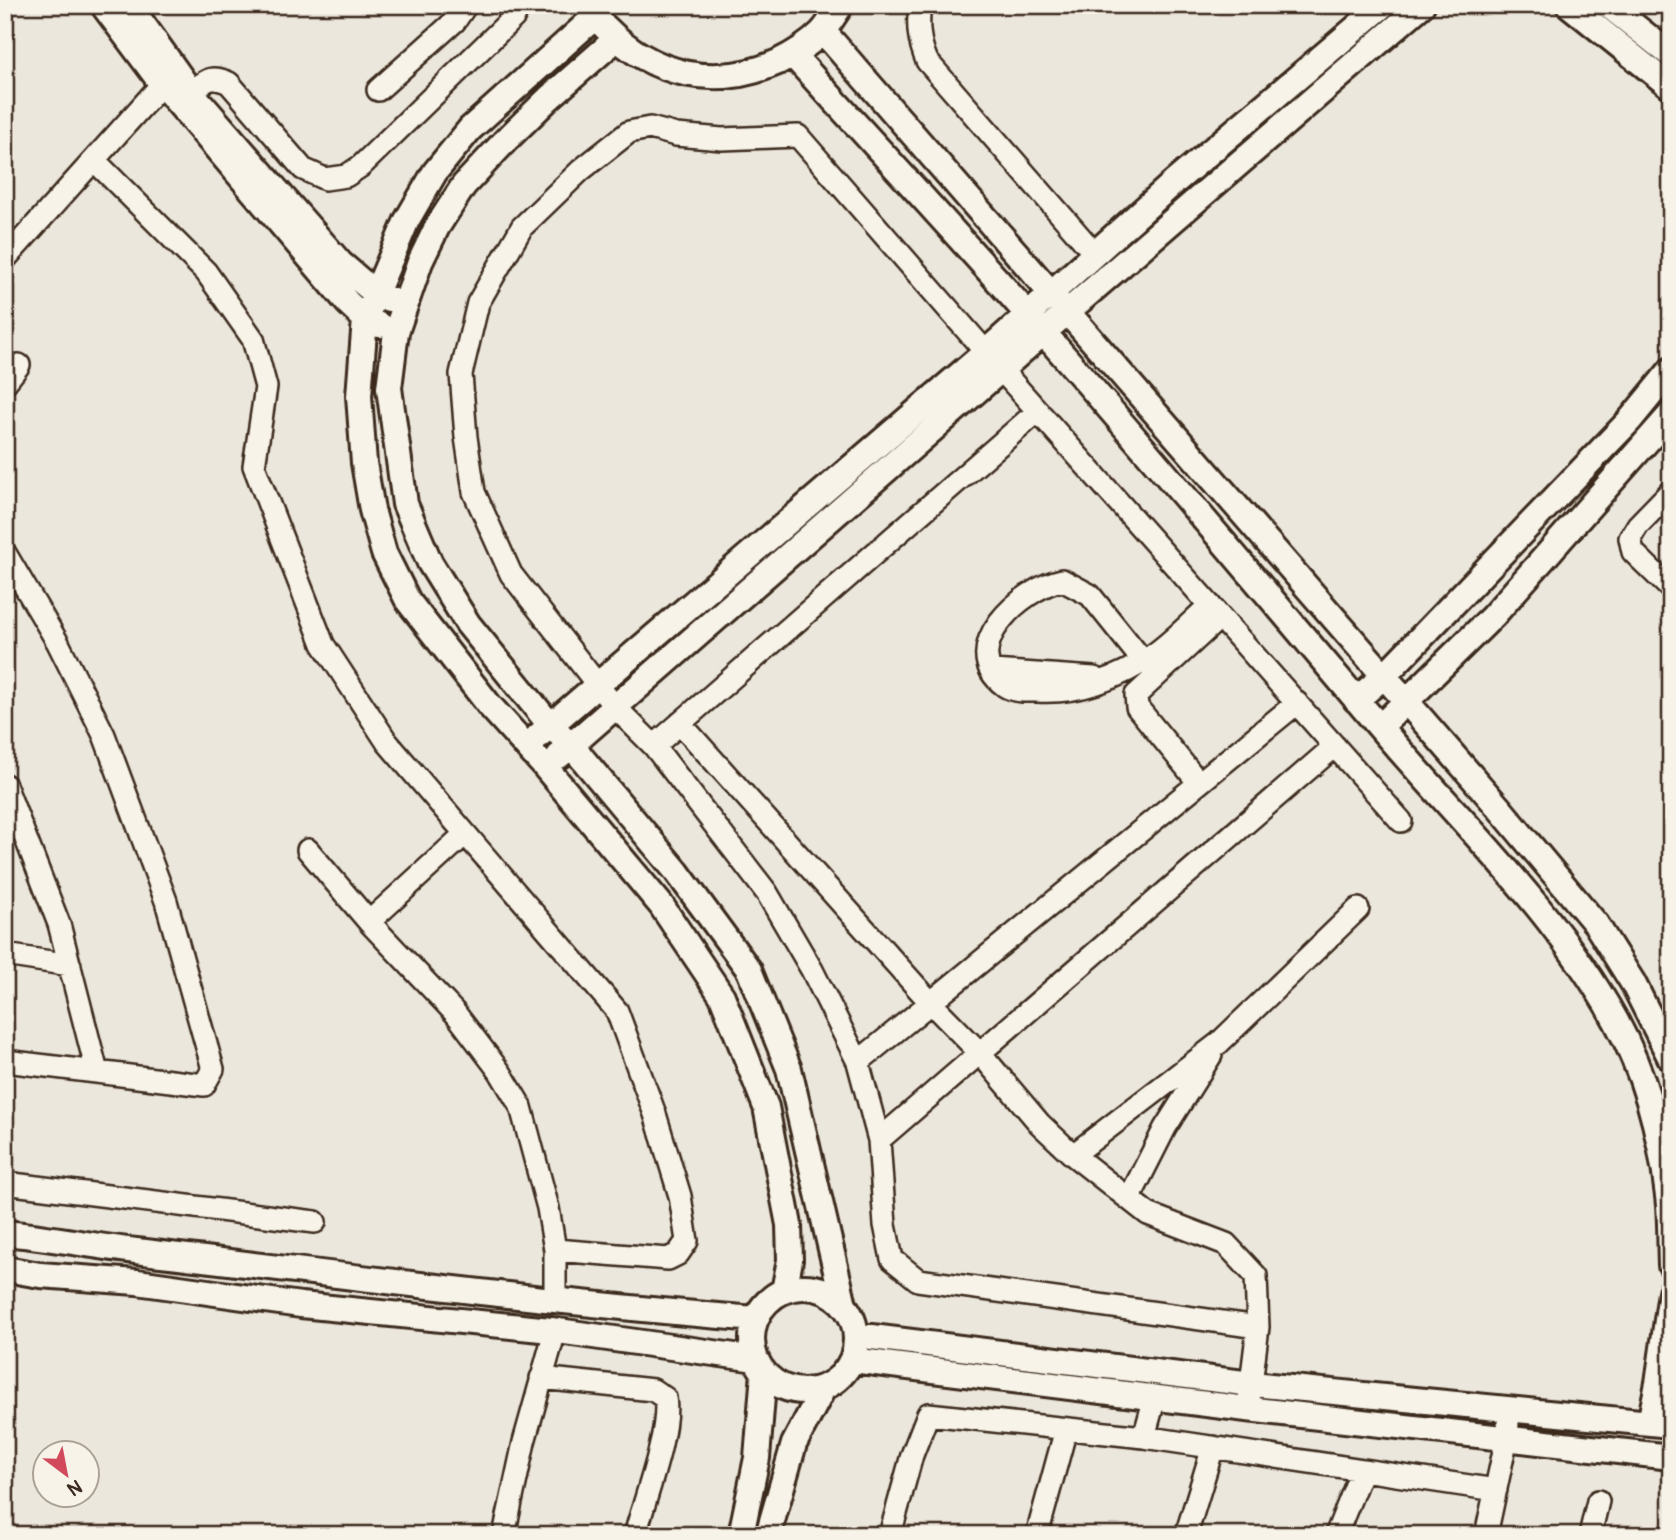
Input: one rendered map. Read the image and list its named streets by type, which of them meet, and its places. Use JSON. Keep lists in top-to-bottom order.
{
  "north": "bottom right"
}
